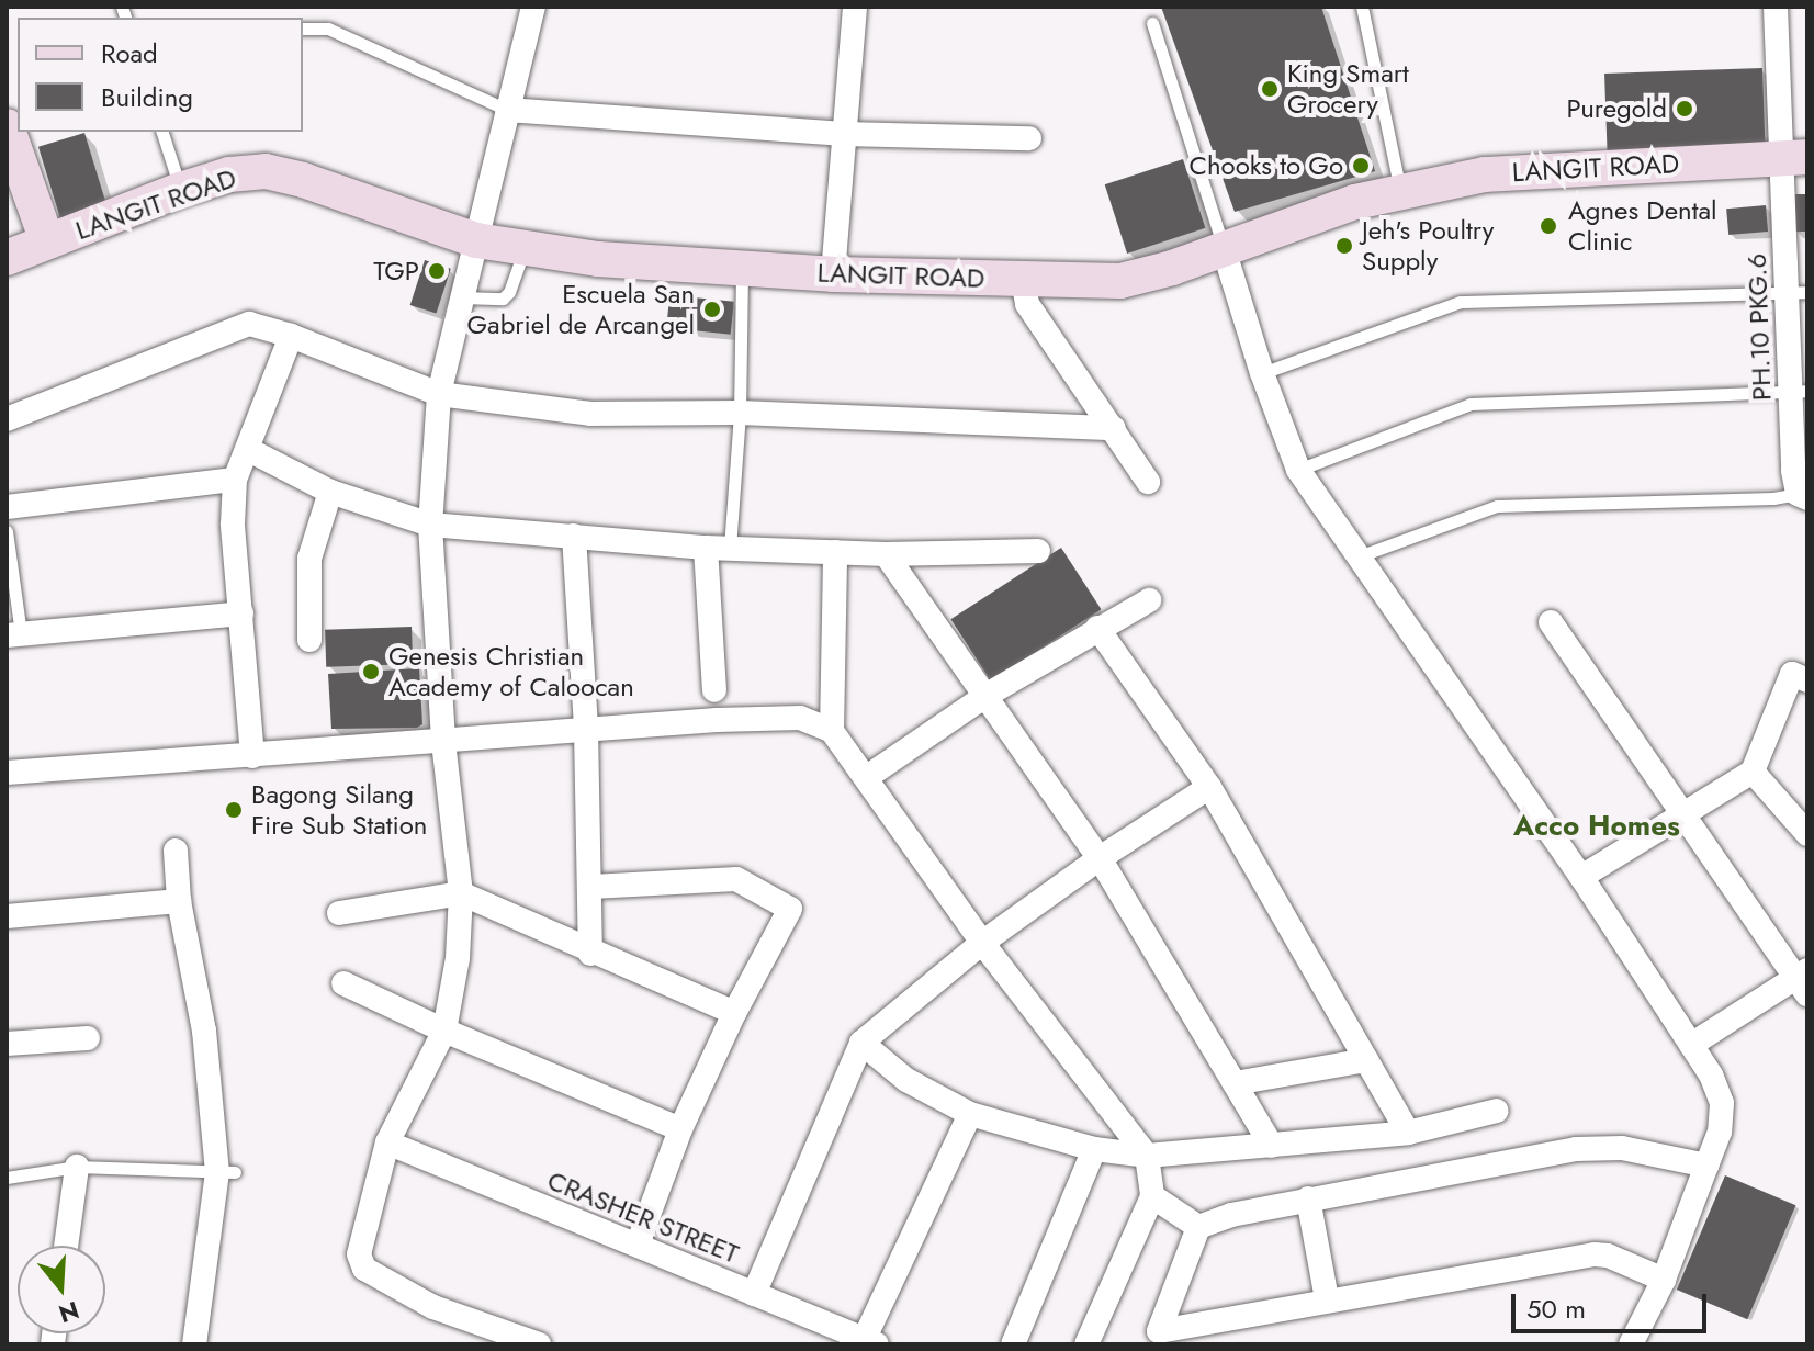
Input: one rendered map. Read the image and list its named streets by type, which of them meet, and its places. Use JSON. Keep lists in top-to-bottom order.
{
  "streets": {
    "main road": ["LANGIT ROAD"],
    "street": ["PH.10 PKG.6", "CRASHER STREET"]
  },
  "crossings": [
    ["LANGIT ROAD", "PH.10 PKG.6"]
  ],
  "districts": ["Acco Homes"],
  "places": [
    "King Smart Grocery",
    "Puregold",
    "Chooks to Go",
    "Agnes Dental Clinic",
    "Jeh's Poultry Supply",
    "TGP",
    "Escuela San Gabriel de Arcangel",
    "Genesis Christian Academy of Caloocan",
    "Bagong Silang Fire Sub Station"
  ],
  "legend": ["Road", "Building"],
  "scale_bar": "50 m",
  "north": "bottom"
}
